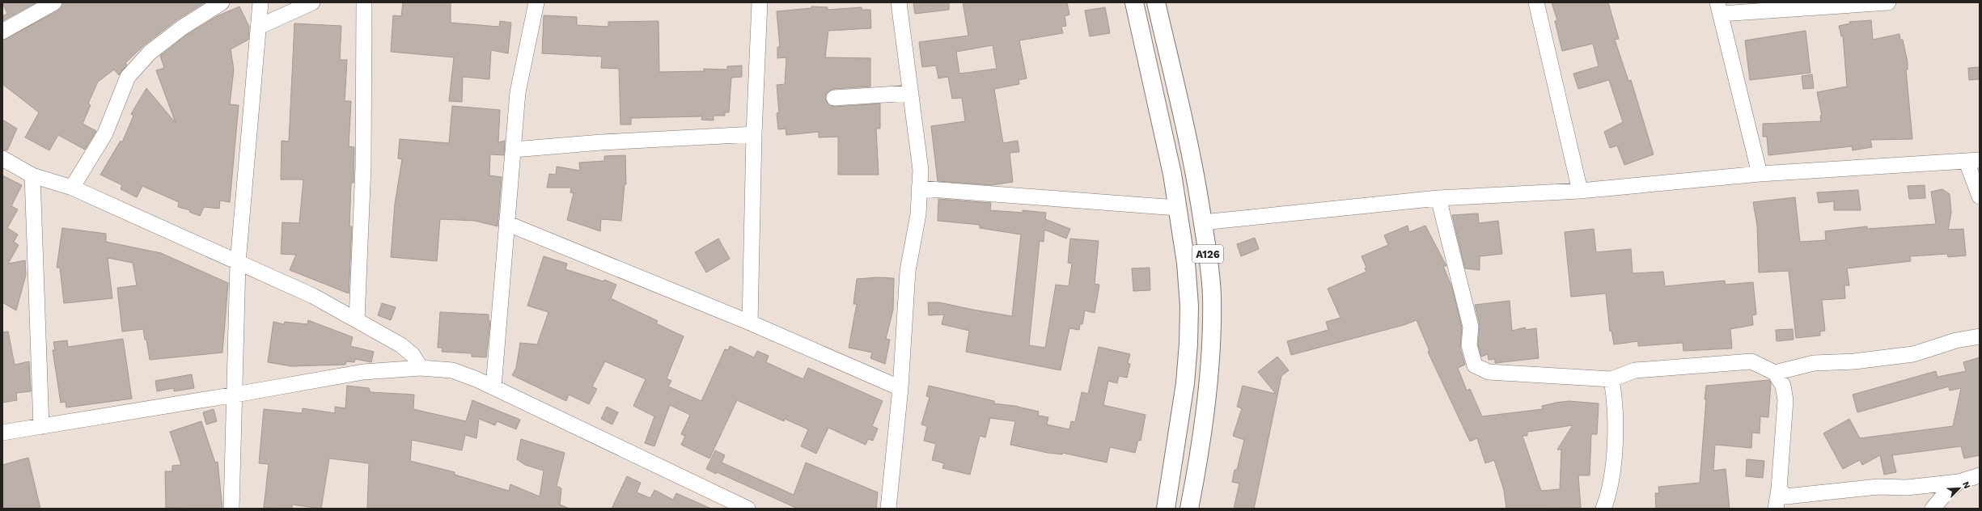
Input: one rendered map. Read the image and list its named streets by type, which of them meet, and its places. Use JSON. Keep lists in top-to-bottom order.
{
  "streets": {
    "highway": ["A126"]
  },
  "north": "top right"
}
